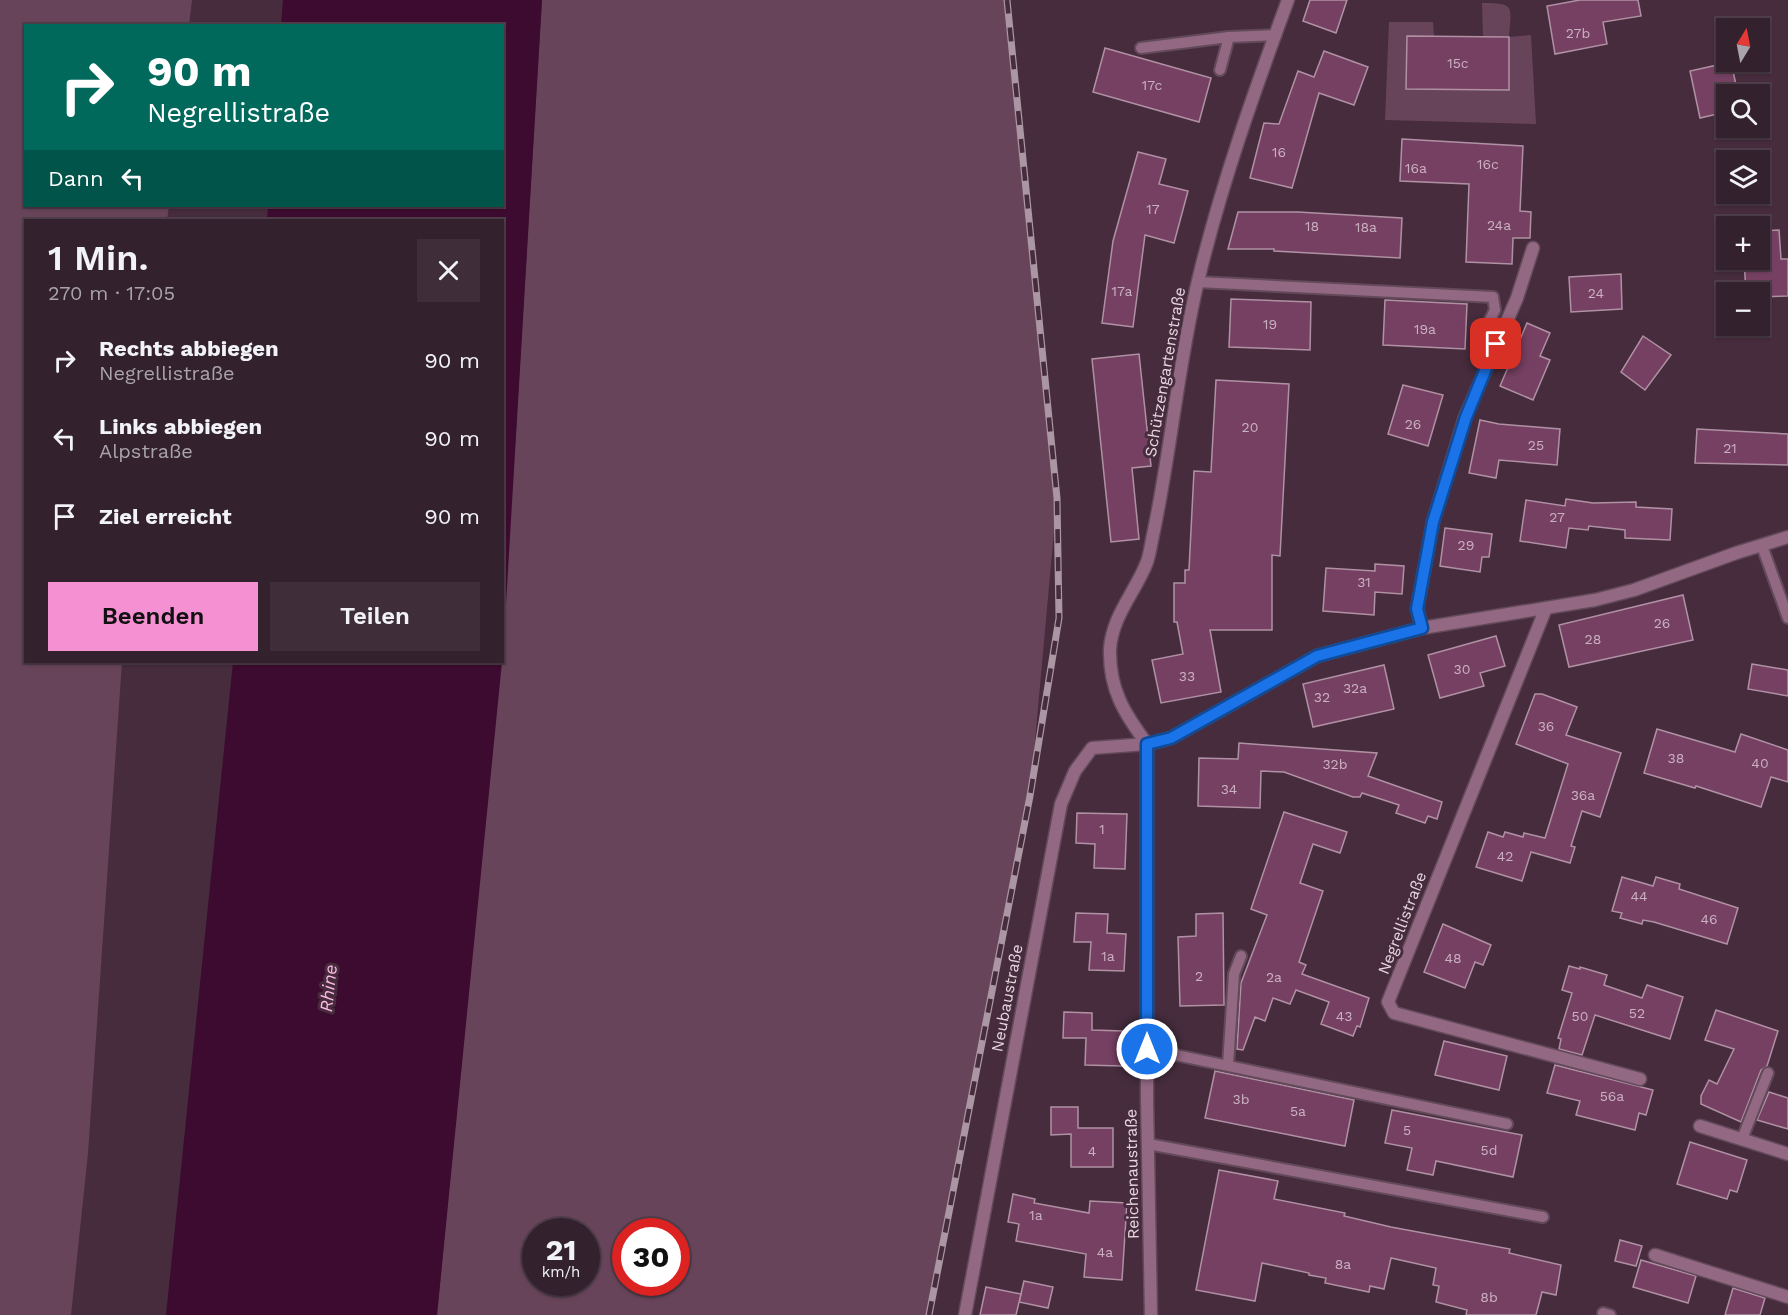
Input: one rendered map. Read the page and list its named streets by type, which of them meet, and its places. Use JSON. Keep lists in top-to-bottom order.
{
  "streets": {
    "street": [
      "Schützengartenstraße",
      "Negrellistraße",
      "Neubaustraße",
      "Reichenaustraße"
    ]
  },
  "crossings": [
    ["Schützengartenstraße", "Neubaustraße"],
    ["Schützengartenstraße", "Reichenaustraße"],
    ["Neubaustraße", "Reichenaustraße"]
  ],
  "water": ["Rhine"],
  "house_numbers": [
    "27b",
    "15c",
    "17c",
    "16",
    "16c",
    "16a",
    "17",
    "24a",
    "18",
    "18a",
    "17a",
    "24",
    "19",
    "19a",
    "26",
    "20",
    "25",
    "21",
    "27",
    "29",
    "31",
    "26",
    "28",
    "30",
    "33",
    "32a",
    "32",
    "36",
    "38",
    "40",
    "32b",
    "34",
    "36a",
    "1",
    "42",
    "44",
    "46",
    "1a",
    "48",
    "2",
    "2a",
    "52",
    "43",
    "50",
    "56a",
    "3b",
    "5a",
    "5",
    "5d",
    "4",
    "1a",
    "4a",
    "8a",
    "8b"
  ],
  "north": "top",
  "page": {
    "map_buttons": ["+", "−"],
    "turn": ["90 m", "Negrellistraße"],
    "then": "Dann",
    "heading": ["1 Min.", "270 m · 17:05"],
    "list": [
      {
        "name": "Rechts abbiegen",
        "note": "Negrellistraße",
        "value": "90 m"
      },
      {
        "name": "Links abbiegen",
        "note": "Alpstraße",
        "value": "90 m"
      },
      {
        "name": "Ziel erreicht",
        "value": "90 m"
      }
    ],
    "buttons": ["Beenden", "Teilen"],
    "speed": "21 km/h",
    "limit": "30"
  }
}
